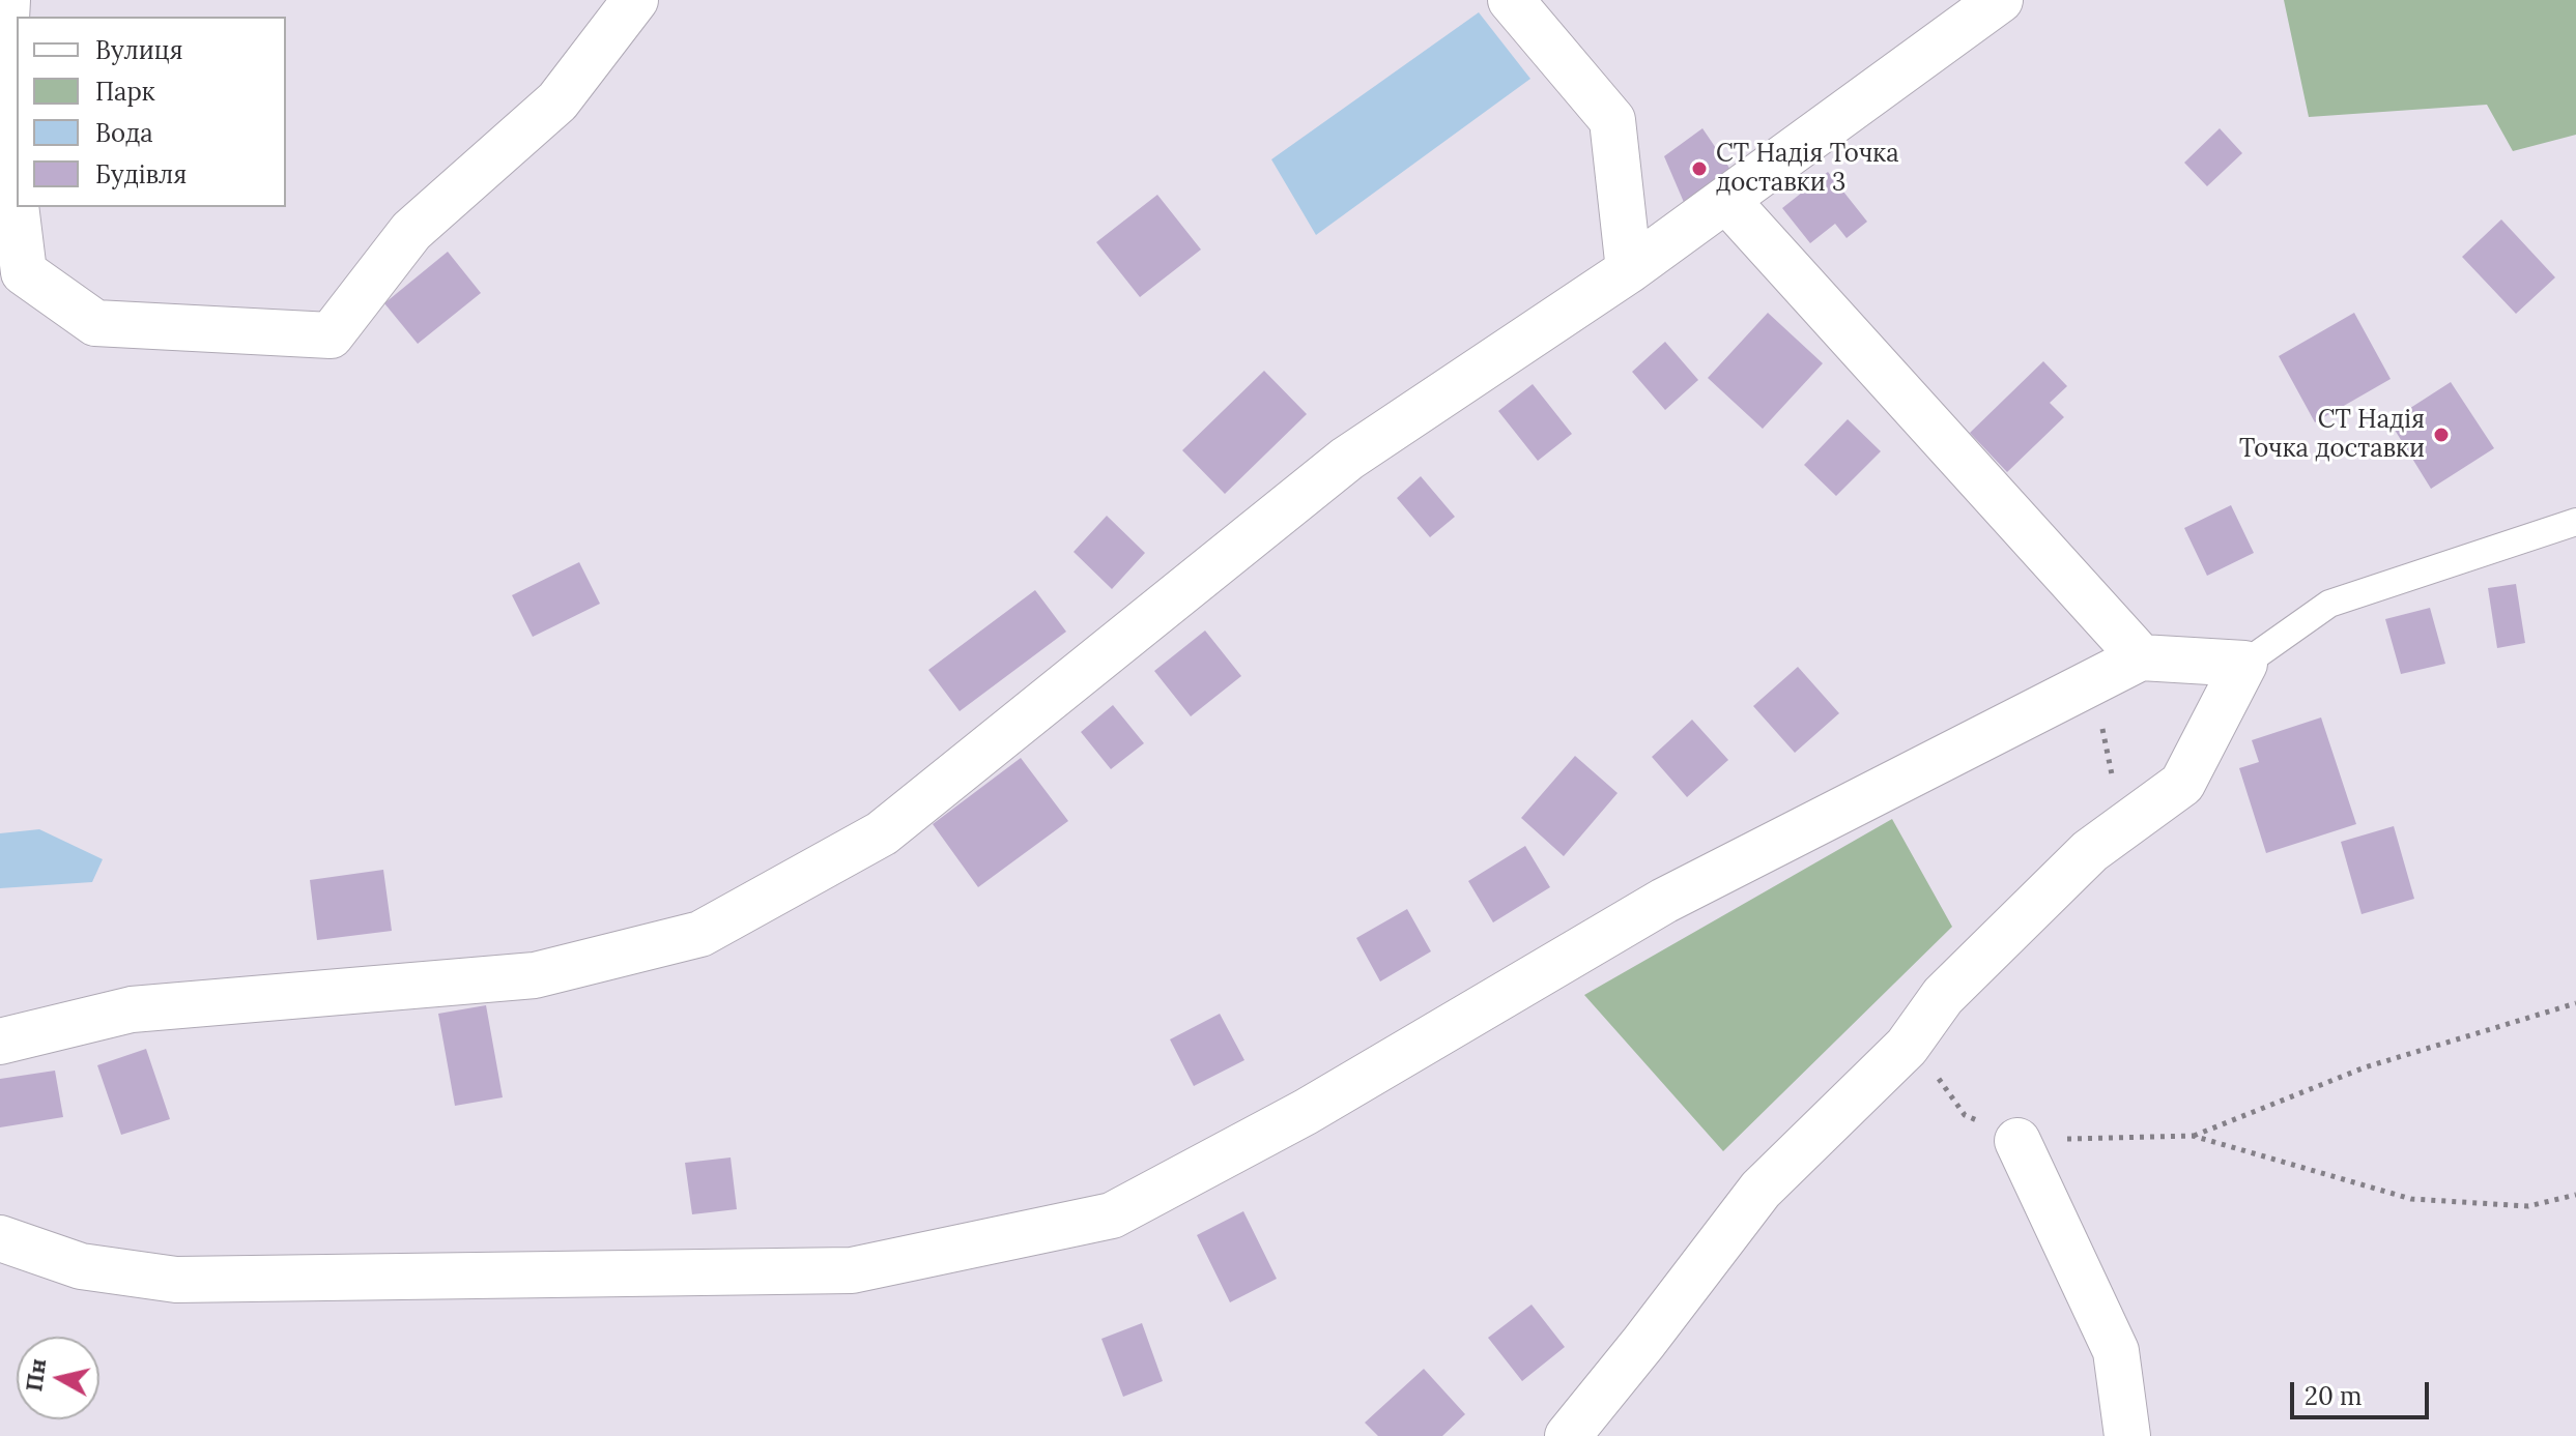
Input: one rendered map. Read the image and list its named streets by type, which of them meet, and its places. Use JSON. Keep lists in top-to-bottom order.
{
  "places": ["СТ Надія Точка доставки 3", "СТ Надія Точка доставки"],
  "legend": [
    "Вулиця",
    "Парк",
    "Вода",
    "Будівля"
  ],
  "scale_bar": "20 m",
  "north": "left"
}
